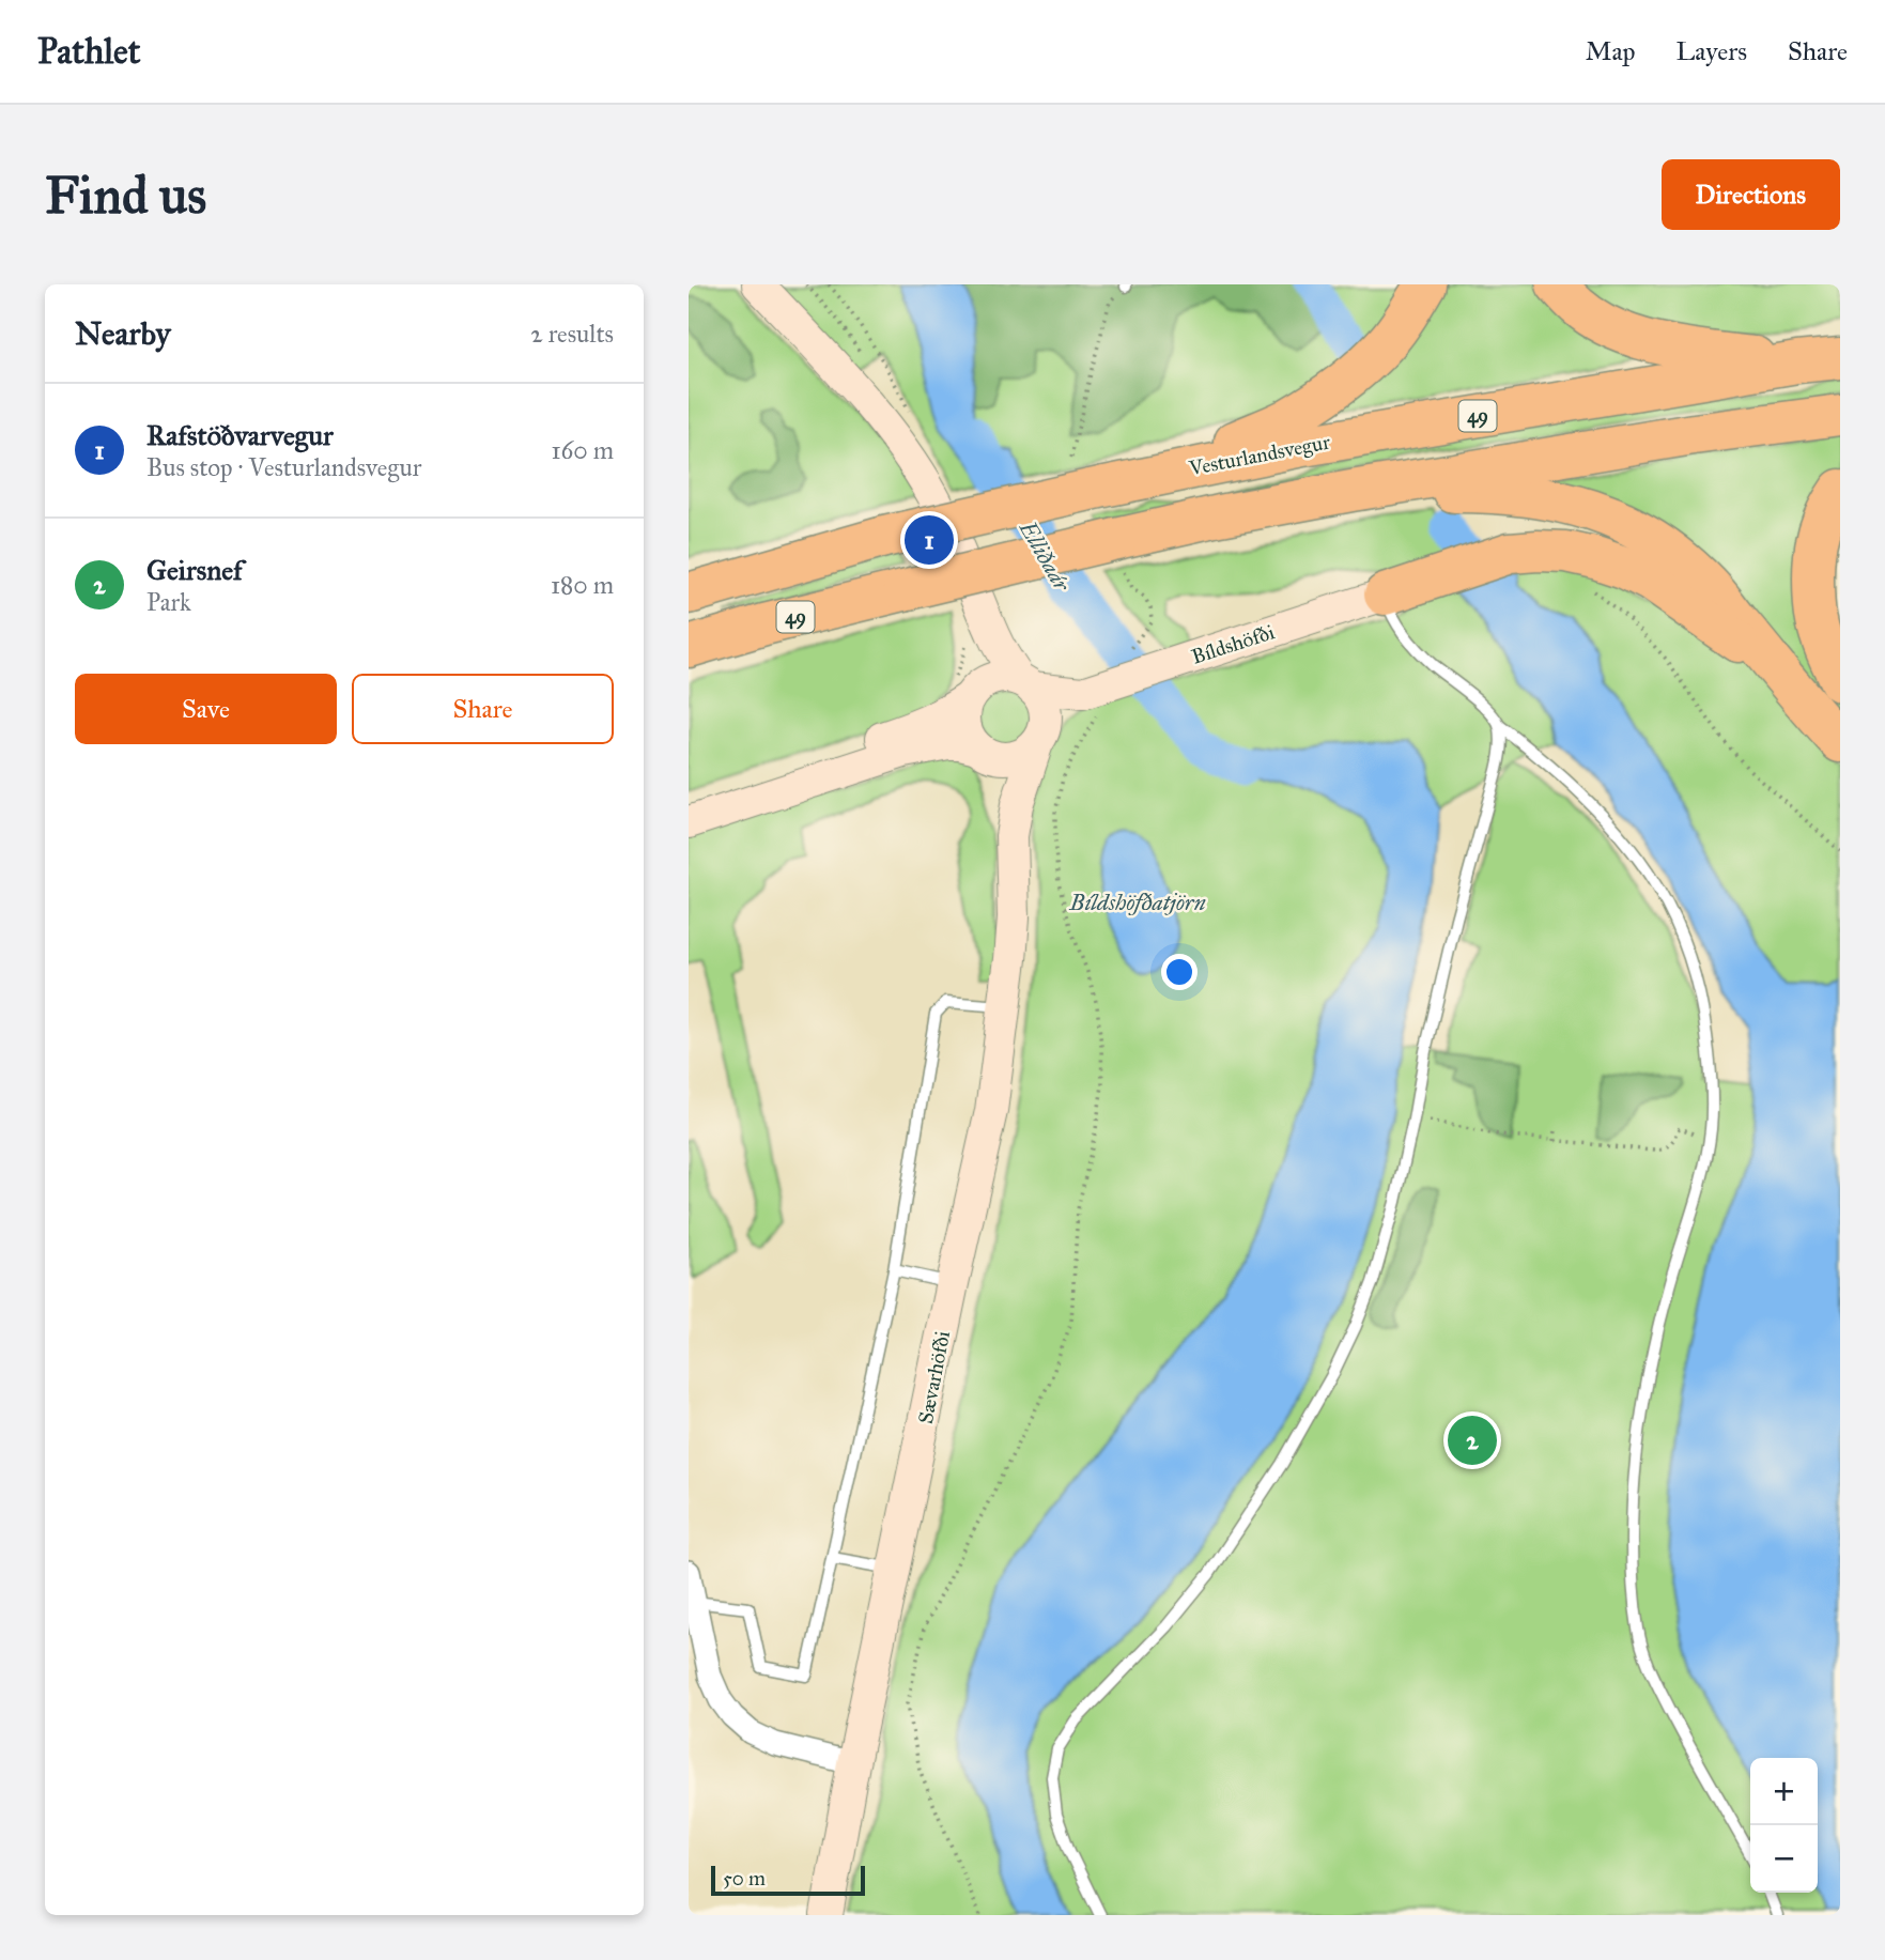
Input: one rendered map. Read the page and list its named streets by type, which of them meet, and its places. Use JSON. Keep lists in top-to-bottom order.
{
  "streets": {
    "highway": ["49", "Vesturlandsvegur"],
    "street": ["Bíldshöfði", "Sævarhöfði"]
  },
  "crossings": [
    ["Bíldshöfði", "Sævarhöfði"]
  ],
  "water": ["Elliðaár", "Bíldshöfðatjörn"],
  "scale_bar": "50 m",
  "page": {
    "header": "Pathlet",
    "nav": ["Map", "Layers", "Share"],
    "buttons": [
      "Directions",
      ["Save", "Share"]
    ],
    "title": "Find us",
    "heading": ["Nearby", "2 results"],
    "list": [
      {
        "mark": "1",
        "name": "Rafstöðvarvegur",
        "note": "Bus stop · Vesturlandsvegur",
        "value": "160 m"
      },
      {
        "mark": "2",
        "name": "Geirsnef",
        "note": "Park",
        "value": "180 m"
      }
    ],
    "pins": ["1", "2"],
    "map_buttons": ["+", "−"],
    "scale": "50 m"
  }
}
